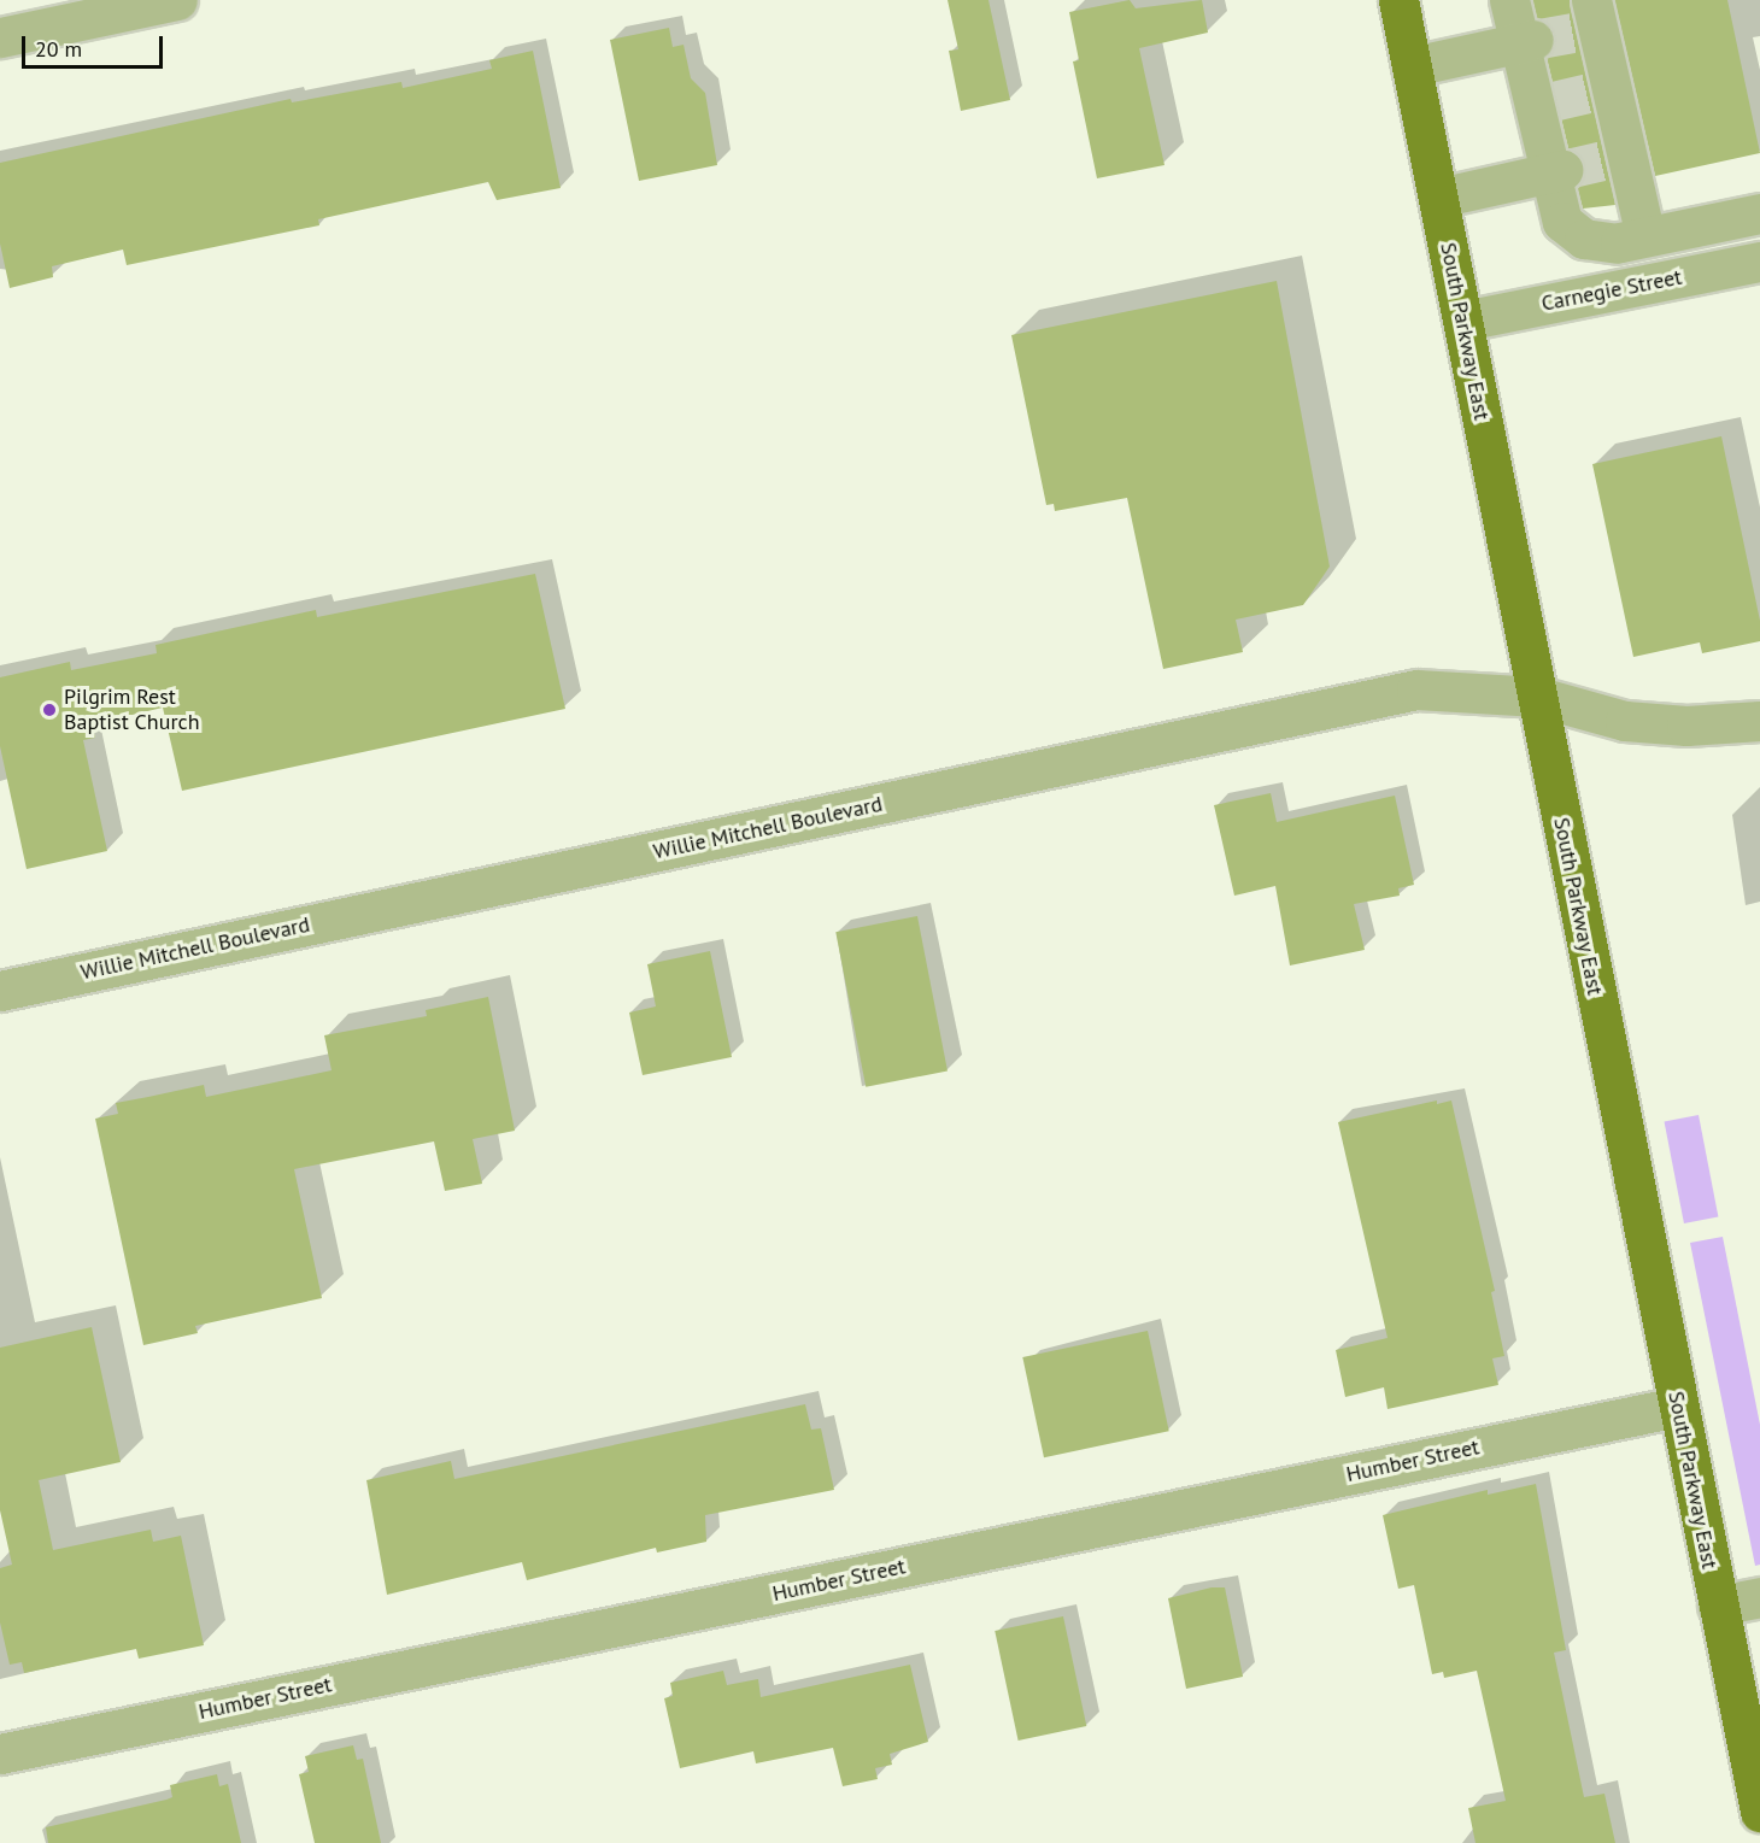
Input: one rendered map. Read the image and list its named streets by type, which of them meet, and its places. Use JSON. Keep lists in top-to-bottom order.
{
  "streets": {
    "main road": ["South Parkway East"],
    "street": ["Carnegie Street", "Willie Mitchell Boulevard", "Humber Street"]
  },
  "crossings": [
    ["Carnegie Street", "South Parkway East"],
    ["South Parkway East", "Willie Mitchell Boulevard"],
    ["South Parkway East", "Humber Street"]
  ],
  "places": ["Pilgrim Rest Baptist Church"],
  "scale_bar": "20 m"
}
